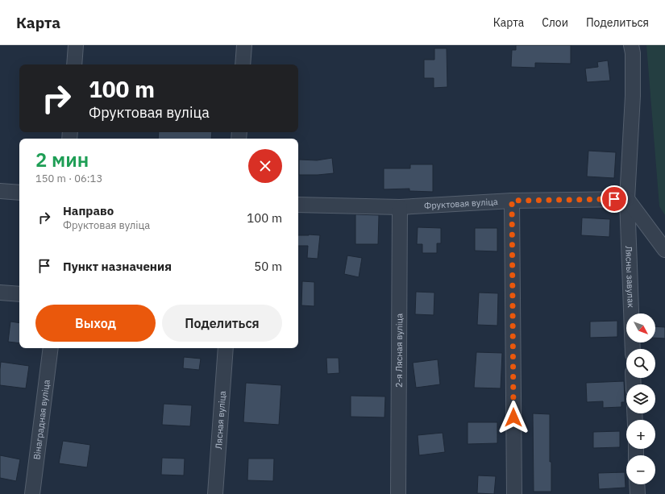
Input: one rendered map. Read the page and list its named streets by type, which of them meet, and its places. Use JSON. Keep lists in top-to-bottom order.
{
  "streets": {
    "street": [
      "Фруктовая вуліца",
      "Лясны завулак",
      "2-я Лясная вуліца",
      "Вінаградная вуліца",
      "Лясная вуліца"
    ]
  },
  "crossings": [
    ["Фруктовая вуліца", "Лясны завулак"],
    ["Фруктовая вуліца", "2-я Лясная вуліца"]
  ],
  "north": "bottom right",
  "page": {
    "header": "Карта",
    "nav": ["Карта", "Слои", "Поделиться"],
    "turn": ["100 m", "Фруктовая вуліца"],
    "heading": ["2 мин", "150 m · 06:13"],
    "list": [
      {
        "name": "Направо",
        "note": "Фруктовая вуліца",
        "value": "100 m"
      },
      {
        "name": "Пункт назначения",
        "value": "50 m"
      }
    ],
    "buttons": ["Выход", "Поделиться"],
    "map_buttons": ["+", "−"]
  }
}
